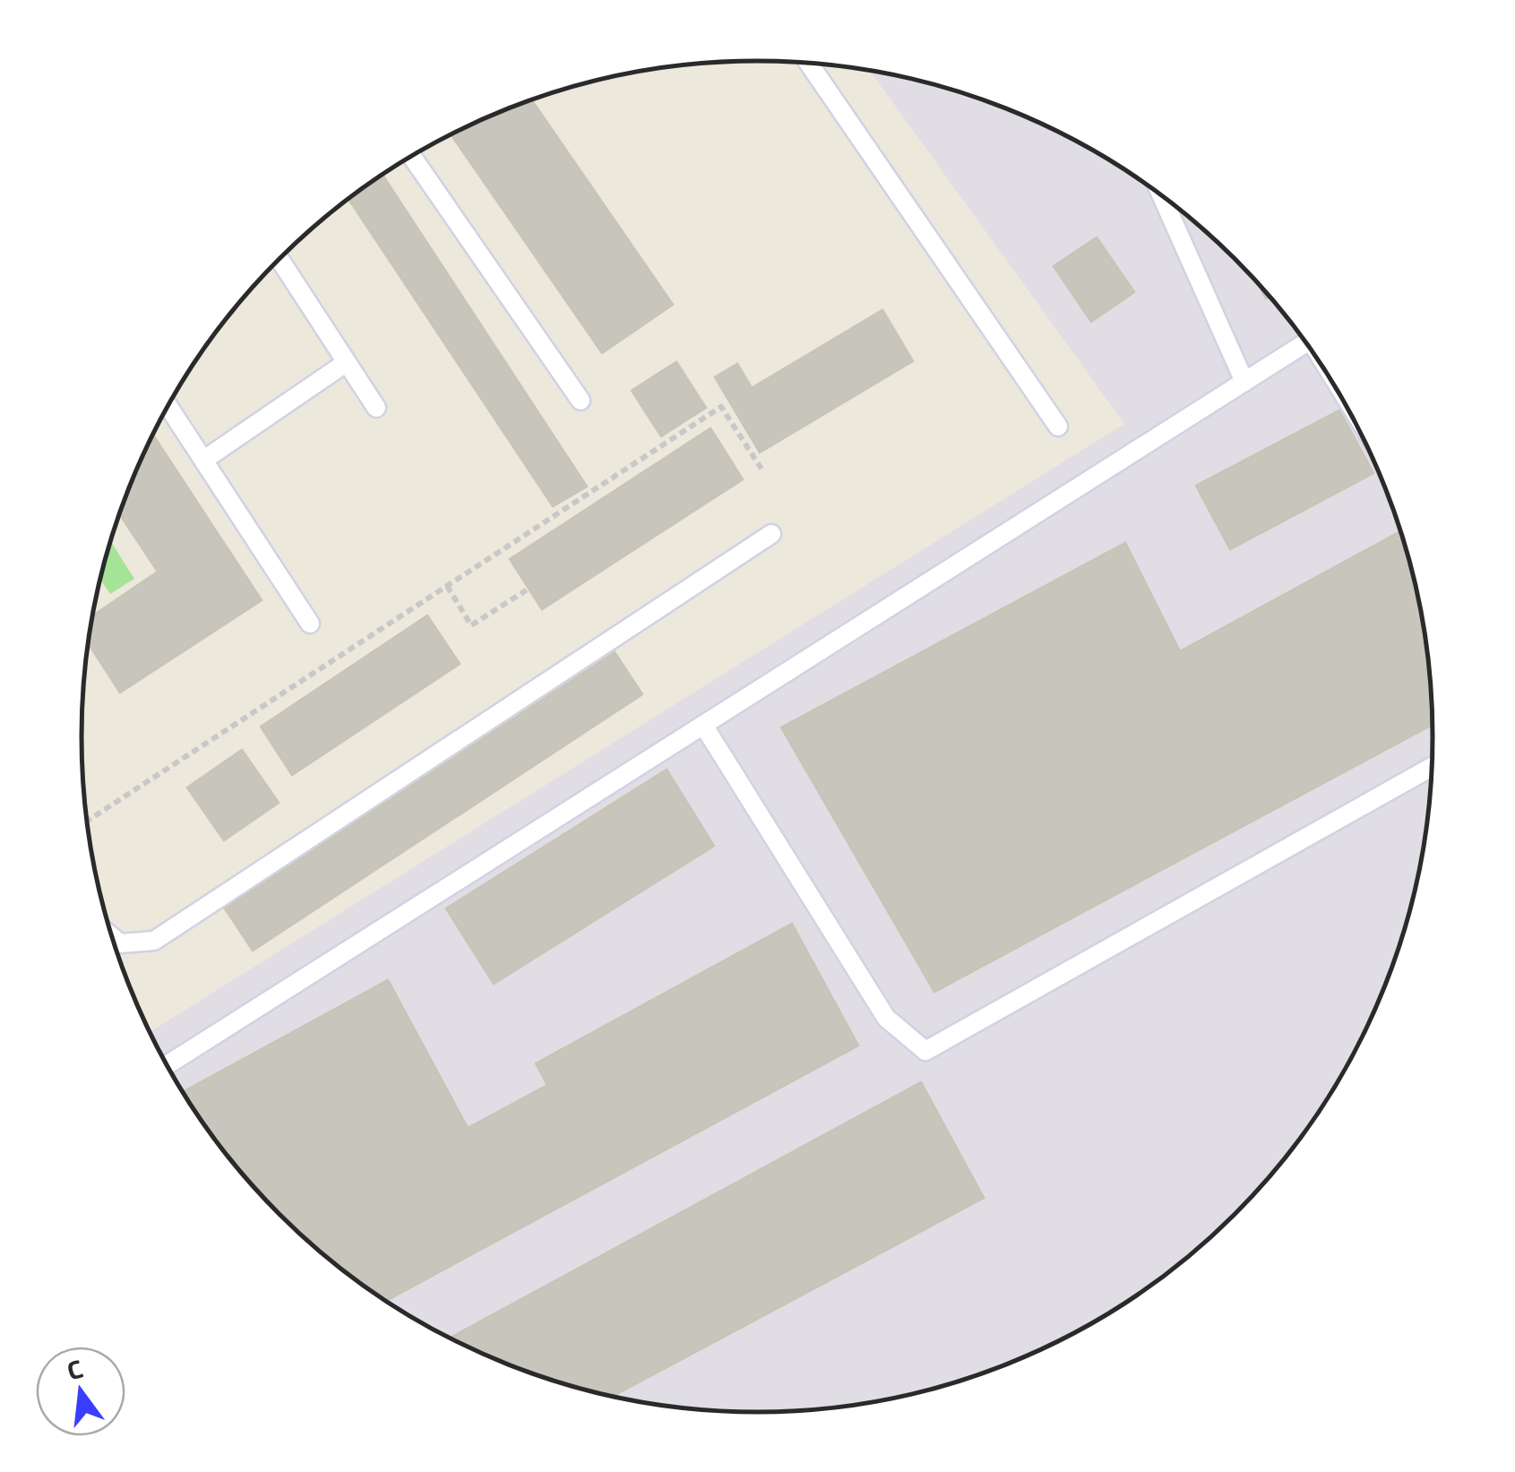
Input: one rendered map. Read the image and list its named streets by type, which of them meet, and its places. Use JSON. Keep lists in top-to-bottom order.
{
  "north": "top"
}
